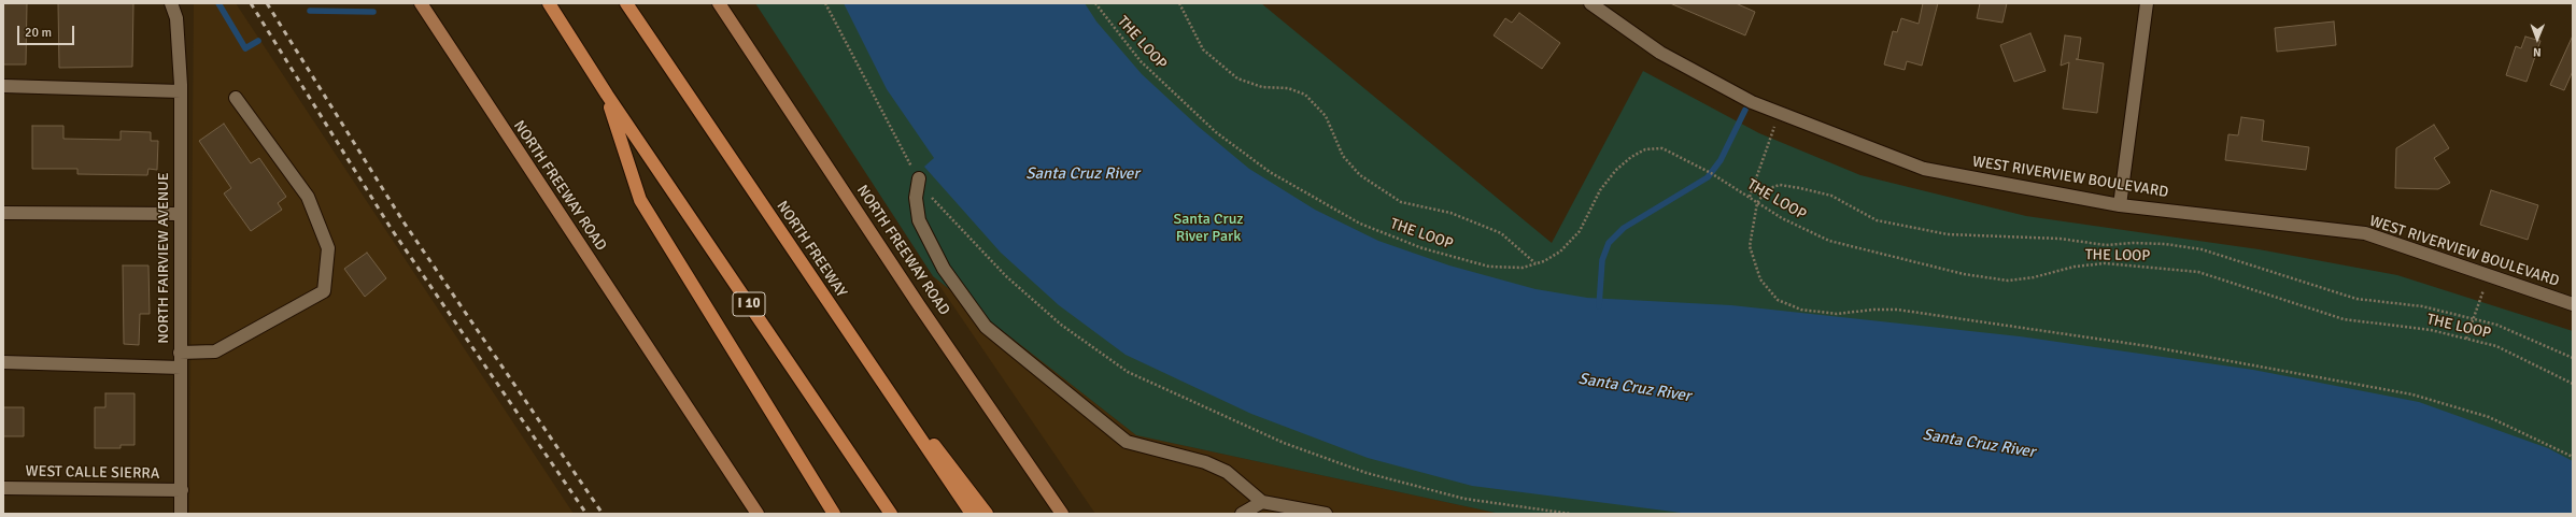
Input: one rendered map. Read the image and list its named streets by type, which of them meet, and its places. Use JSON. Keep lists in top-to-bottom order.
{
  "streets": {
    "highway": ["NORTH FREEWAY", "I 10"],
    "main road": ["NORTH FREEWAY ROAD"],
    "street": ["WEST RIVERVIEW BOULEVARD", "NORTH FAIRVIEW AVENUE", "WEST CALLE SIERRA"],
    "path": ["THE LOOP"]
  },
  "crossings": [
    ["NORTH FAIRVIEW AVENUE", "WEST CALLE SIERRA"]
  ],
  "water": ["Santa Cruz River"],
  "parks": ["Santa Cruz River Park"],
  "scale_bar": "20 m",
  "north": "bottom"
}
